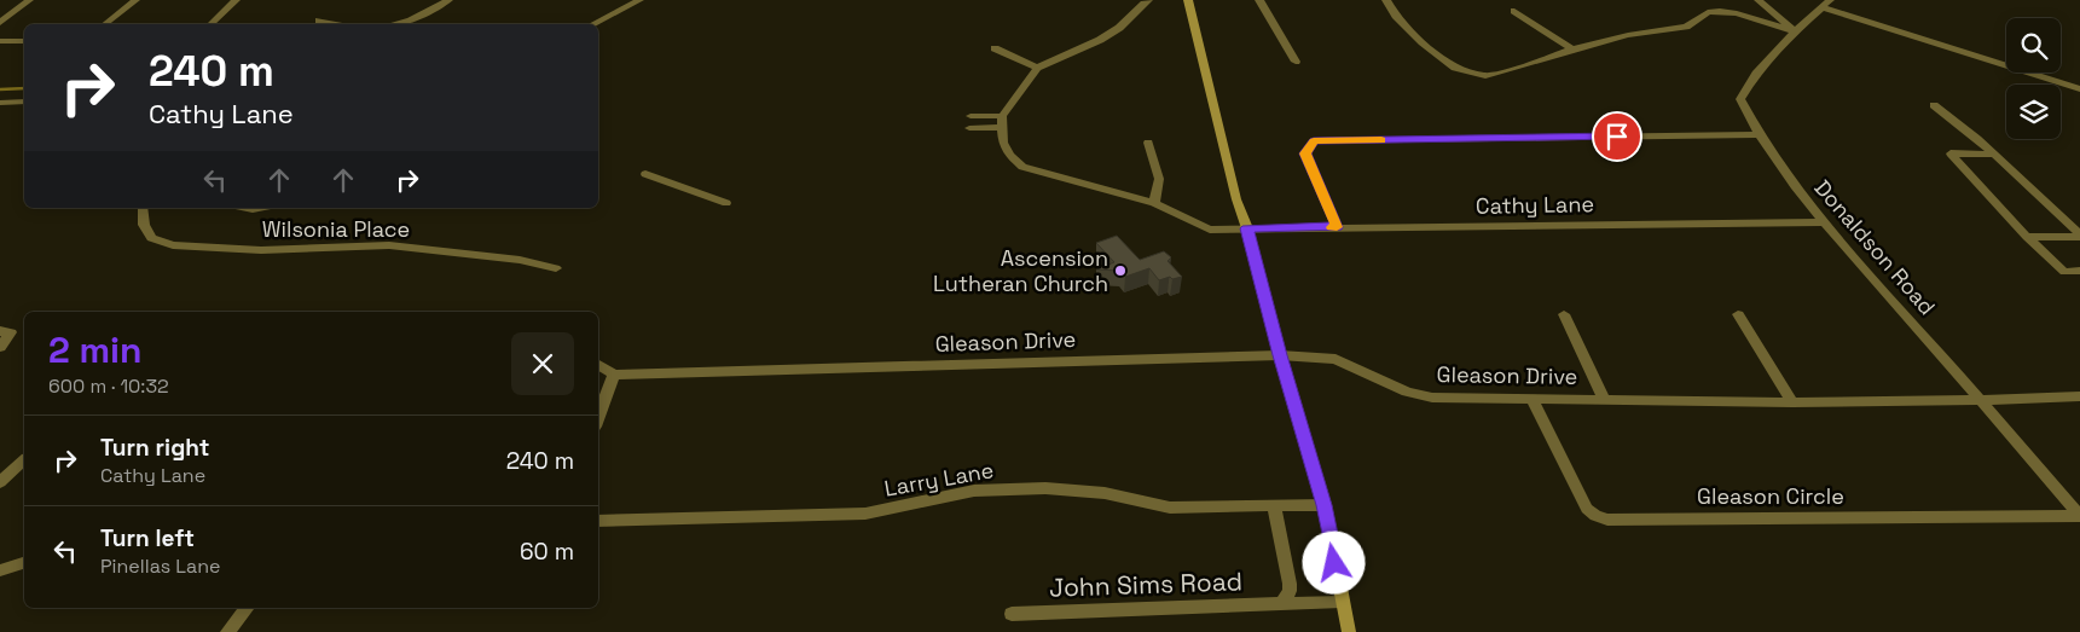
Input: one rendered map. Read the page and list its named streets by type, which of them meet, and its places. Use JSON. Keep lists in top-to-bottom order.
{
  "streets": {
    "street": [
      "Cathy Lane",
      "Wilsonia Place",
      "Donaldson Road",
      "Gleason Drive",
      "Larry Lane",
      "Gleason Circle",
      "John Sims Road"
    ]
  },
  "crossings": [
    ["Cathy Lane", "Donaldson Road"],
    ["Donaldson Road", "Gleason Drive"],
    ["Donaldson Road", "Gleason Circle"],
    ["Gleason Drive", "Gleason Circle"]
  ],
  "places": ["Ascension Lutheran Church"],
  "page": {
    "turn": ["240 m", "Cathy Lane"],
    "heading": ["2 min", "600 m · 10:32"],
    "list": [
      {
        "name": "Turn right",
        "note": "Cathy Lane",
        "value": "240 m"
      },
      {
        "name": "Turn left",
        "note": "Pinellas Lane",
        "value": "60 m"
      }
    ]
  }
}
